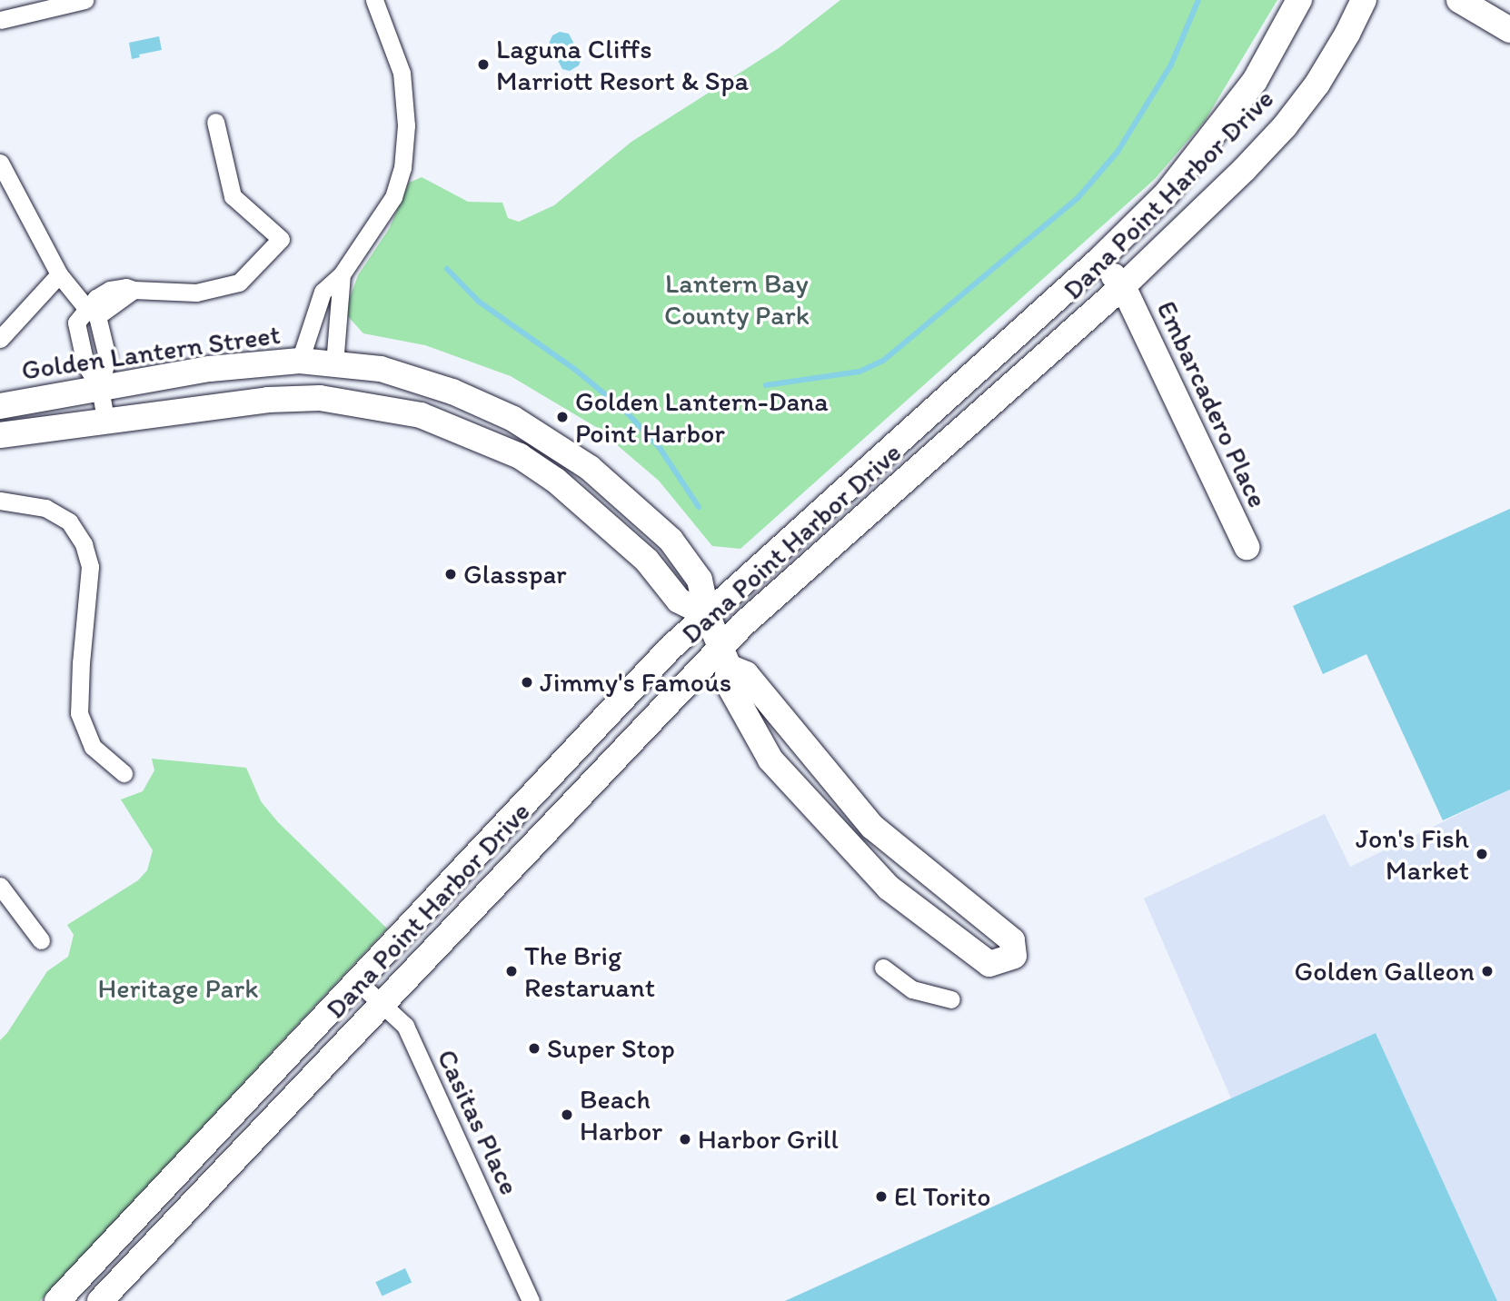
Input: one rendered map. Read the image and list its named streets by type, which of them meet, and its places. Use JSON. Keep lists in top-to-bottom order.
{
  "streets": {
    "main road": ["Dana Point Harbor Drive", "Golden Lantern Street", "Embarcadero Place"],
    "street": ["Casitas Place"]
  },
  "crossings": [
    ["Dana Point Harbor Drive", "Golden Lantern Street"],
    ["Dana Point Harbor Drive", "Embarcadero Place"],
    ["Dana Point Harbor Drive", "Casitas Place"]
  ],
  "parks": ["Lantern Bay County Park", "Heritage Park"],
  "places": [
    "Laguna Cliffs Marriott Resort & Spa",
    "Golden Lantern-Dana Point Harbor",
    "Glasspar",
    "Jimmy's Famous",
    "Jon's Fish Market",
    "The Brig Restaruant",
    "Golden Galleon",
    "Super Stop",
    "Beach Harbor",
    "Harbor Grill",
    "El Torito"
  ]
}
